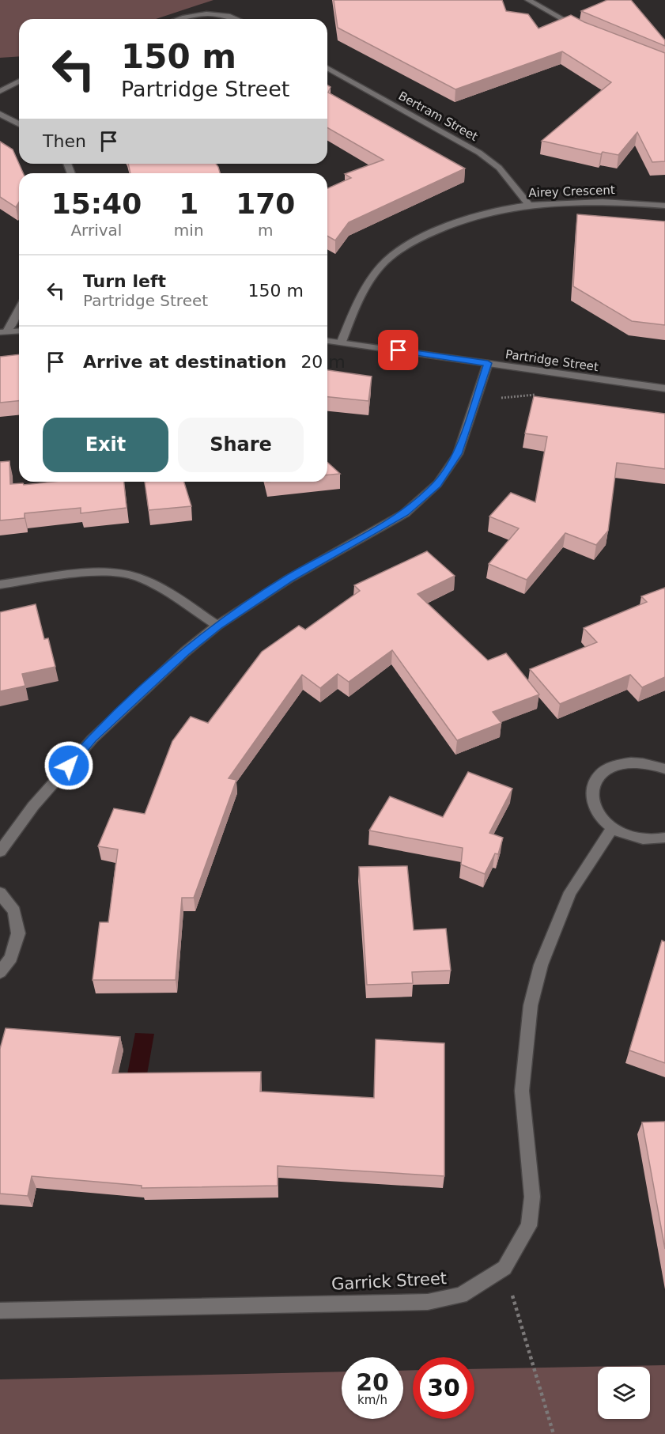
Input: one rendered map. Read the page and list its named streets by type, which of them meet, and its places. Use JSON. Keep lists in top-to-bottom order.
{
  "streets": {
    "street": [
      "Bertram Street",
      "Airey Crescent",
      "Partridge Street",
      "Garrick Street"
    ]
  },
  "crossings": [
    ["Bertram Street", "Airey Crescent"],
    ["Airey Crescent", "Partridge Street"]
  ],
  "page": {
    "turn": ["150 m", "Partridge Street"],
    "then": "Then",
    "eta": [
      "15:40",
      "Arrival",
      "1",
      "min",
      "170",
      "m"
    ],
    "list": [
      {
        "name": "Turn left",
        "note": "Partridge Street",
        "value": "150 m"
      },
      {
        "name": "Arrive at destination",
        "value": "20 m"
      }
    ],
    "buttons": ["Exit", "Share"],
    "speed": "20 km/h",
    "limit": "30"
  }
}
